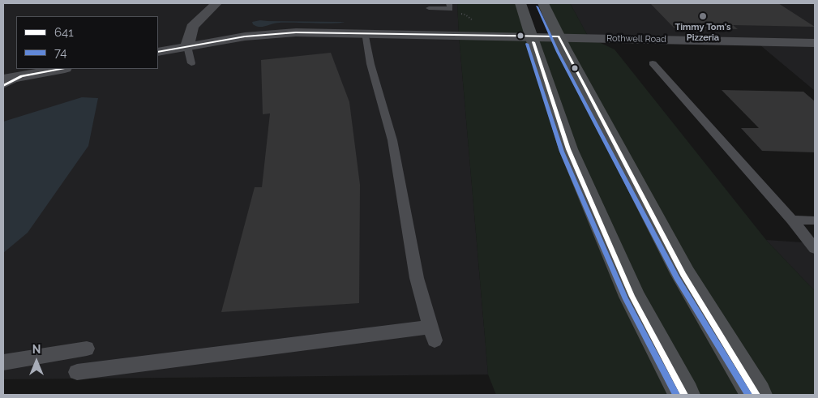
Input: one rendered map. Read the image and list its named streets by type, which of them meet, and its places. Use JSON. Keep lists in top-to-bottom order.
{
  "streets": {
    "street": ["Rothwell Road"]
  },
  "places": ["Timmy Tom's Pizzeria"],
  "lines": ["transit line 74", "transit line 641"],
  "legend": ["641", "74"],
  "north": "top"
}
